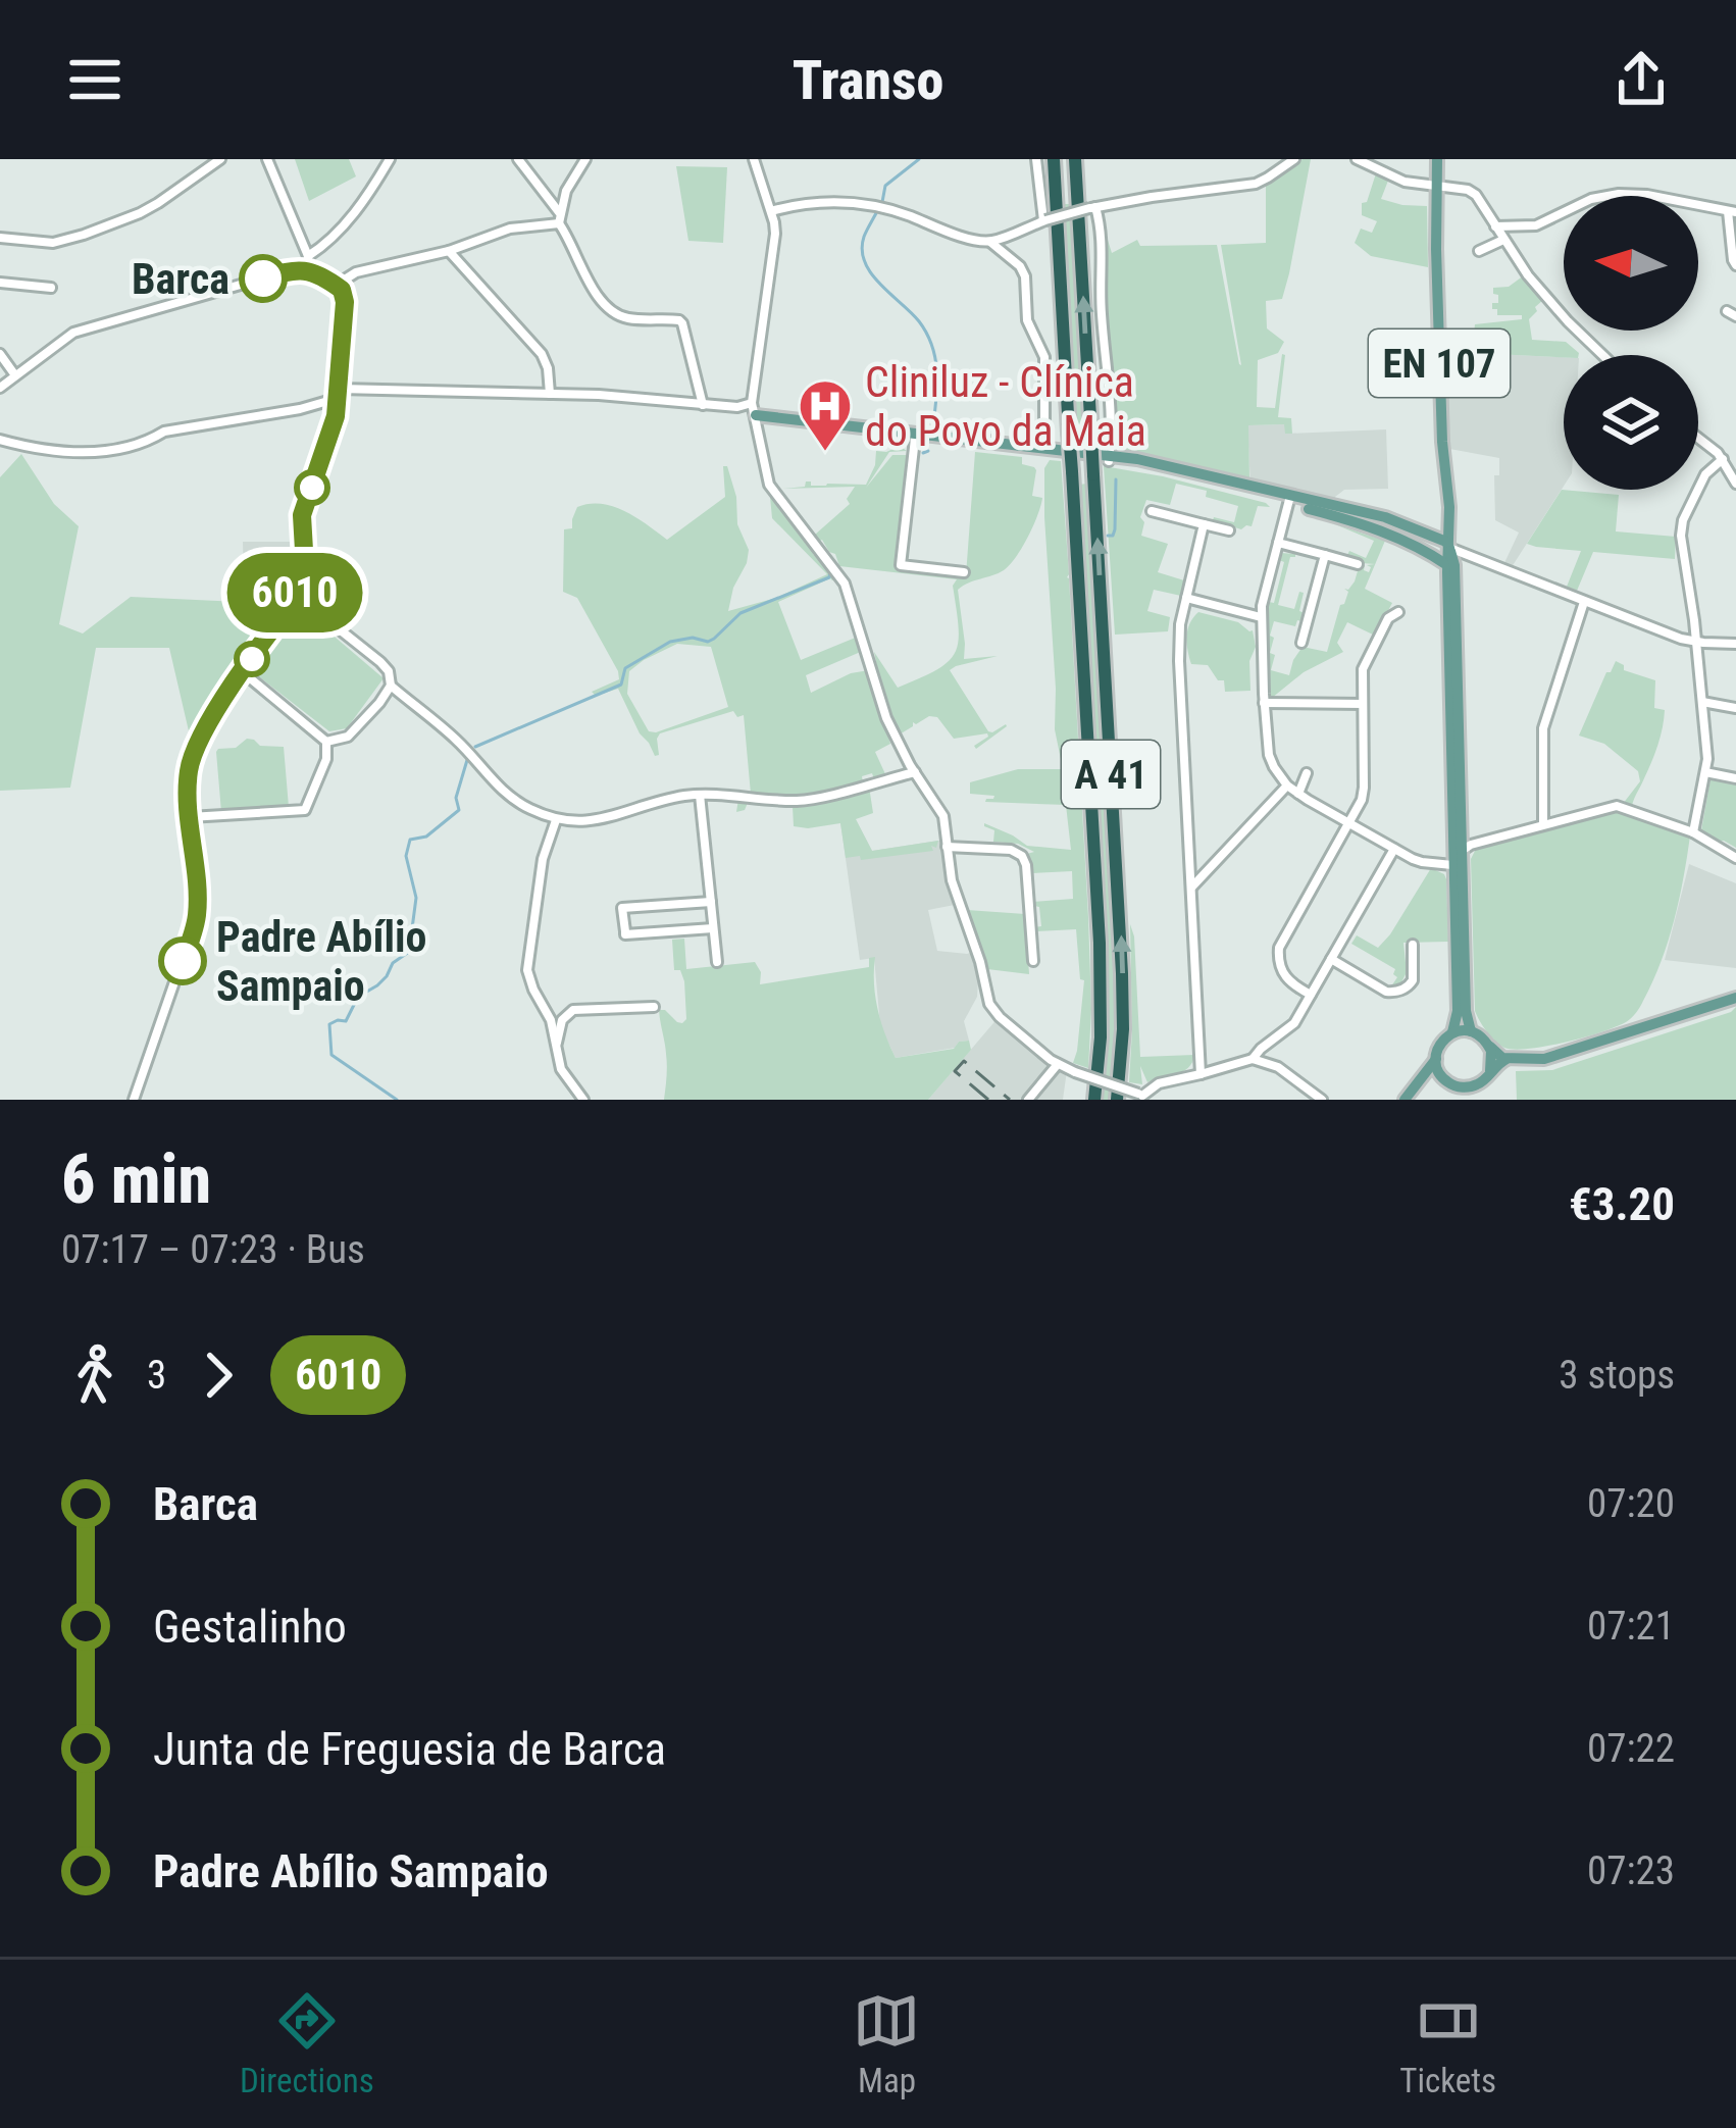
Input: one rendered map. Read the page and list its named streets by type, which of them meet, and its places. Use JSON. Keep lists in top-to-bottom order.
{
  "streets": {
    "highway": ["A 41"],
    "main road": ["EN 107"]
  },
  "places": {
    "other": ["Barca", "Padre Abílio Sampaio"],
    "hospital": ["Cliniluz - Clínica do Povo da Maia"]
  },
  "lines": ["bus line 6010"],
  "north": "left",
  "page": {
    "header": "Transo",
    "on_map": "6010",
    "heading": ["6 min", "07:17 – 07:23 · Bus", "€3.20"],
    "legs": ["3", "6010", "3 stops"],
    "list": [
      {
        "name": "Barca",
        "value": "07:20"
      },
      {
        "name": "Gestalinho",
        "value": "07:21"
      },
      {
        "name": "Junta de Freguesia de Barca",
        "value": "07:22"
      },
      {
        "name": "Padre Abílio Sampaio",
        "value": "07:23"
      }
    ],
    "tabs": ["Directions", "Map", "Tickets"]
  }
}
